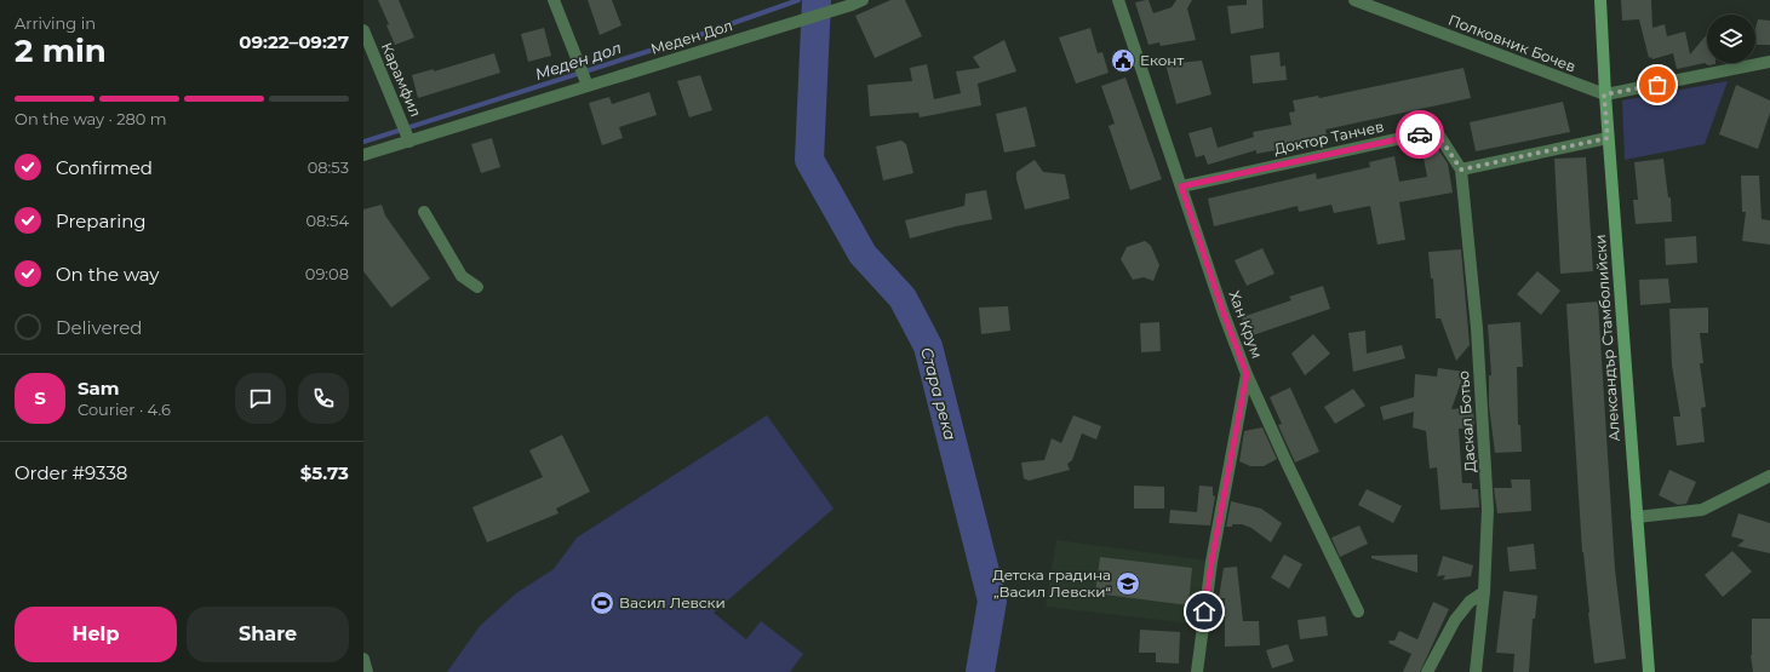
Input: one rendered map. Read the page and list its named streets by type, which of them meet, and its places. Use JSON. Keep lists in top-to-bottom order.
{
  "streets": {
    "street": [
      "Меден Дол",
      "Полковник Бочев",
      "Карамфил",
      "Доктор Танчев",
      "Хан Крум",
      "Александър Стамболийски",
      "Даскал Ботьо"
    ]
  },
  "crossings": [
    ["Меден Дол", "Карамфил"],
    ["Полковник Бочев", "Александър Стамболийски"],
    ["Доктор Танчев", "Хан Крум"],
    ["Доктор Танчев", "Даскал Ботьо"]
  ],
  "water": ["Меден дол", "Стара река"],
  "places": {
    "public building": ["Еконт"],
    "school or university": ["Детска градина „Васил Левски“"],
    "sports": ["Васил Левски"]
  },
  "page": {
    "heading": ["2 min", "Arriving in", "09:22–09:27"],
    "panel": [
      "Sam",
      "Courier · 4.6",
      "Order #9338",
      "$5.73"
    ],
    "bar": "On the way · 280 m",
    "list": [
      ["Confirmed", "08:53"],
      ["Preparing", "08:54"],
      ["On the way", "09:08"],
      "Delivered"
    ],
    "round": "S",
    "buttons": ["Help", "Share"]
  }
}
